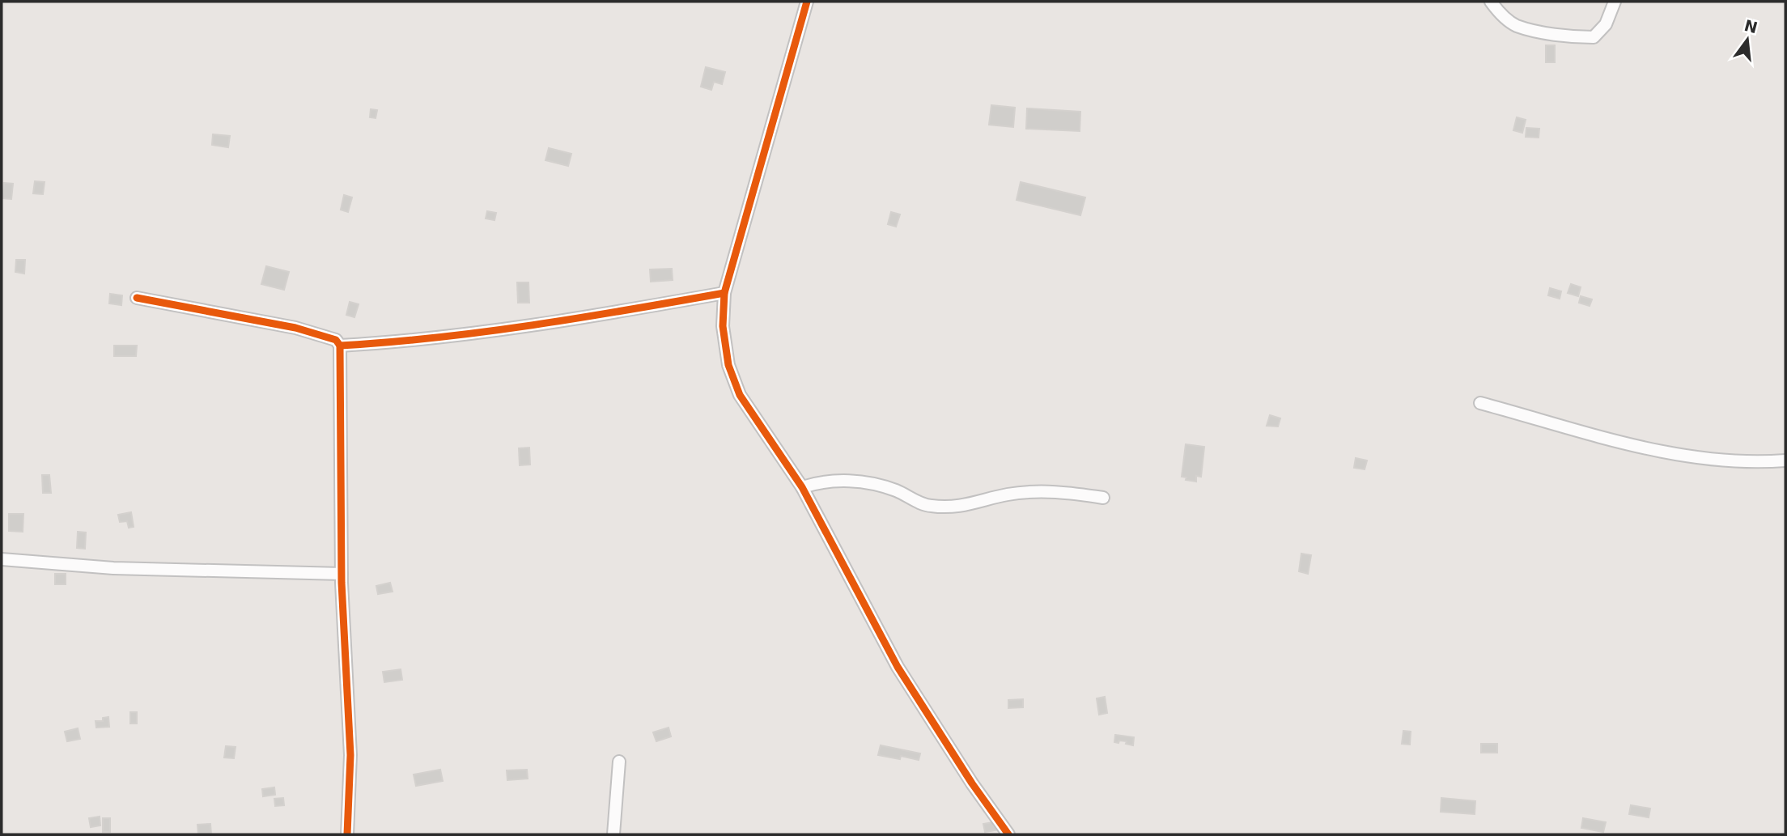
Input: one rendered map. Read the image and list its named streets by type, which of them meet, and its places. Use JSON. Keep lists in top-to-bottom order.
{
  "north": "top"
}
